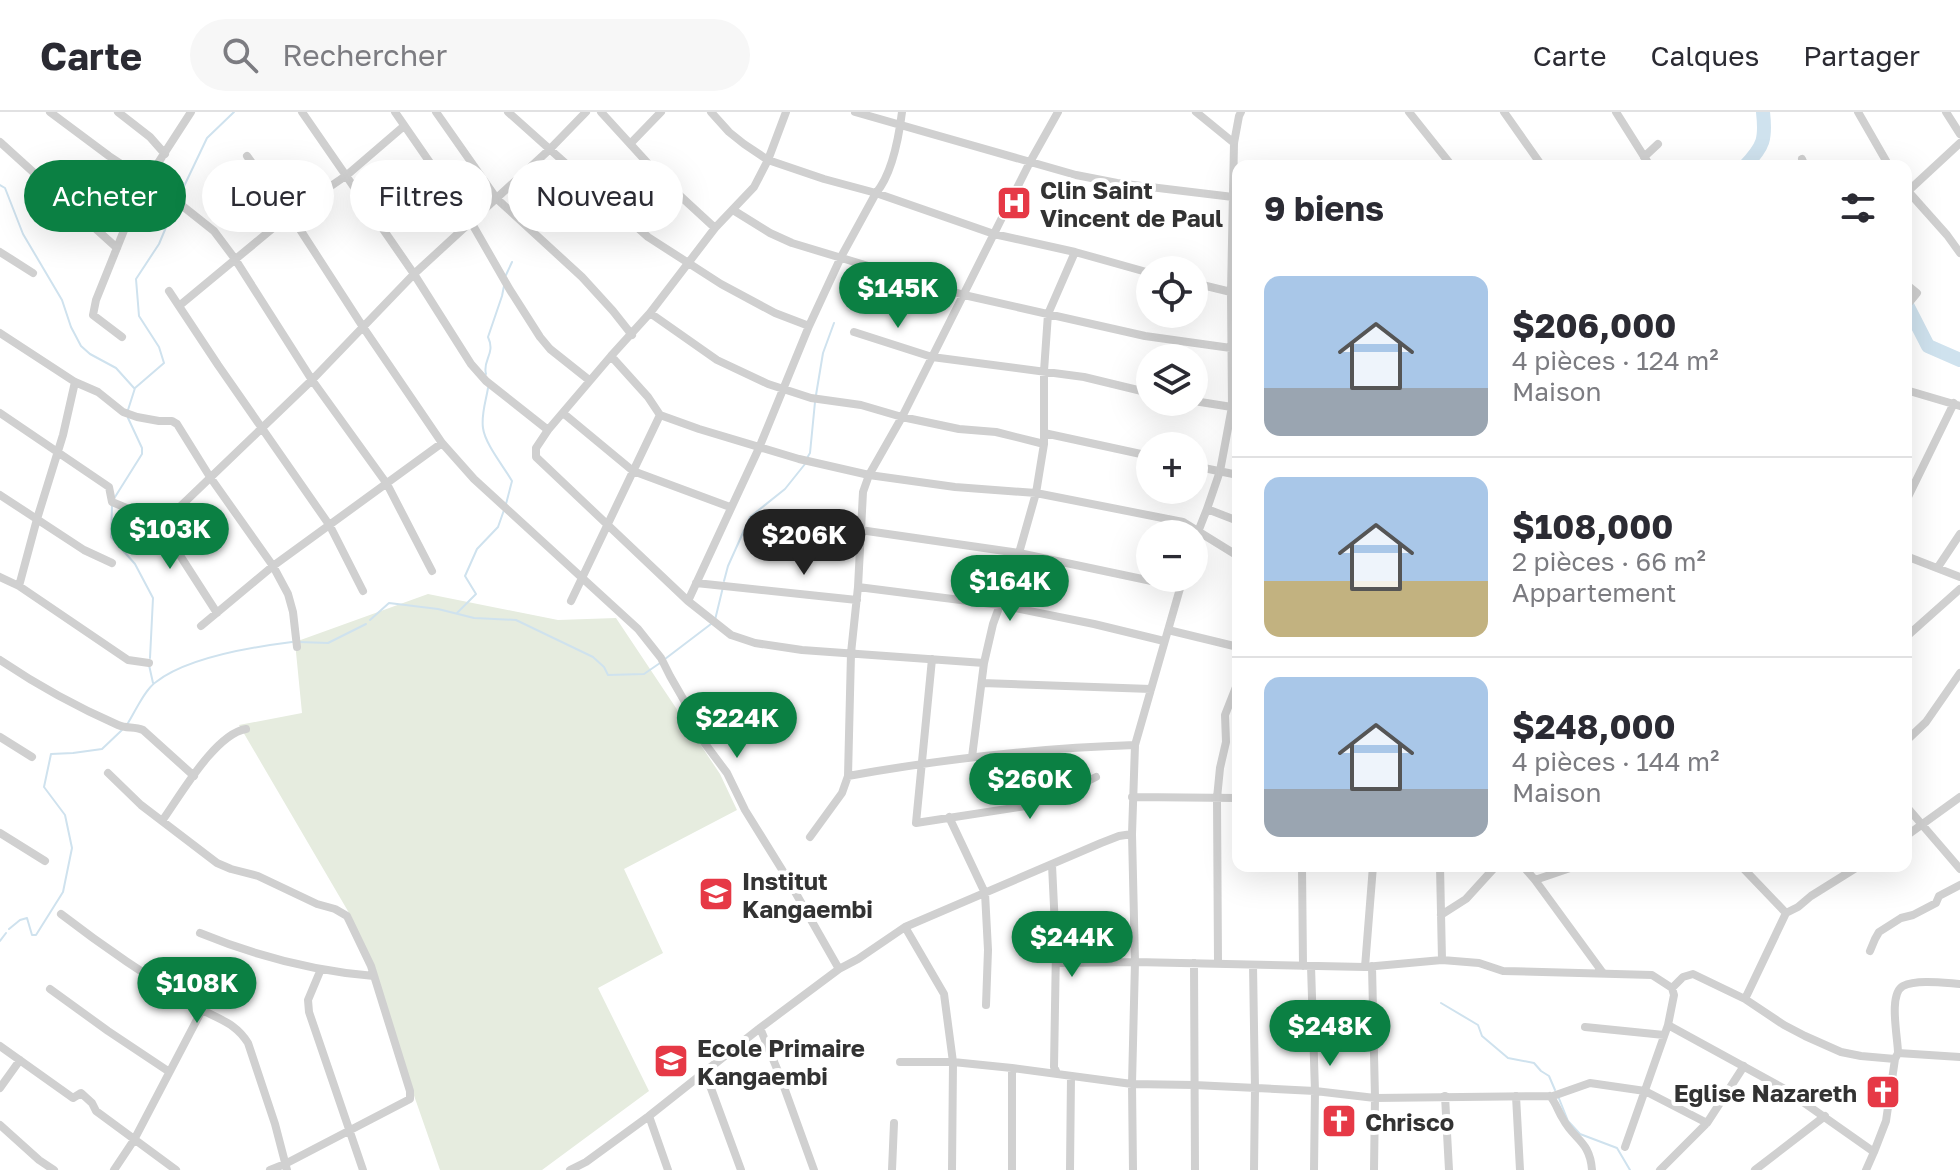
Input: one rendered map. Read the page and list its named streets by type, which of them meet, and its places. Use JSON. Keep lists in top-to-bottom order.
{
  "places": {
    "hospital": ["Clin Saint Vincent de Paul"],
    "school or university": ["Institut Kangaembi", "Ecole Primaire Kangaembi"],
    "church": ["Eglise Nazareth", "Chrisco"]
  },
  "page": {
    "header": "Carte",
    "search": "Rechercher",
    "nav": ["Carte", "Calques", "Partager"],
    "chip": [
      "Acheter",
      "Louer",
      "Filtres",
      "Nouveau"
    ],
    "heading": "9 biens",
    "map_buttons": ["+", "−"],
    "list": [
      {
        "name": "$206,000",
        "note": "4 pièces · 124 m² · Maison"
      },
      {
        "name": "$108,000",
        "note": "2 pièces · 66 m² · Appartement"
      },
      {
        "name": "$248,000",
        "note": "4 pièces · 144 m² · Maison"
      }
    ],
    "price": [
      "$145K",
      "$103K",
      "$206K",
      "$164K",
      "$224K",
      "$260K",
      "$244K",
      "$108K",
      "$248K"
    ]
  }
}
